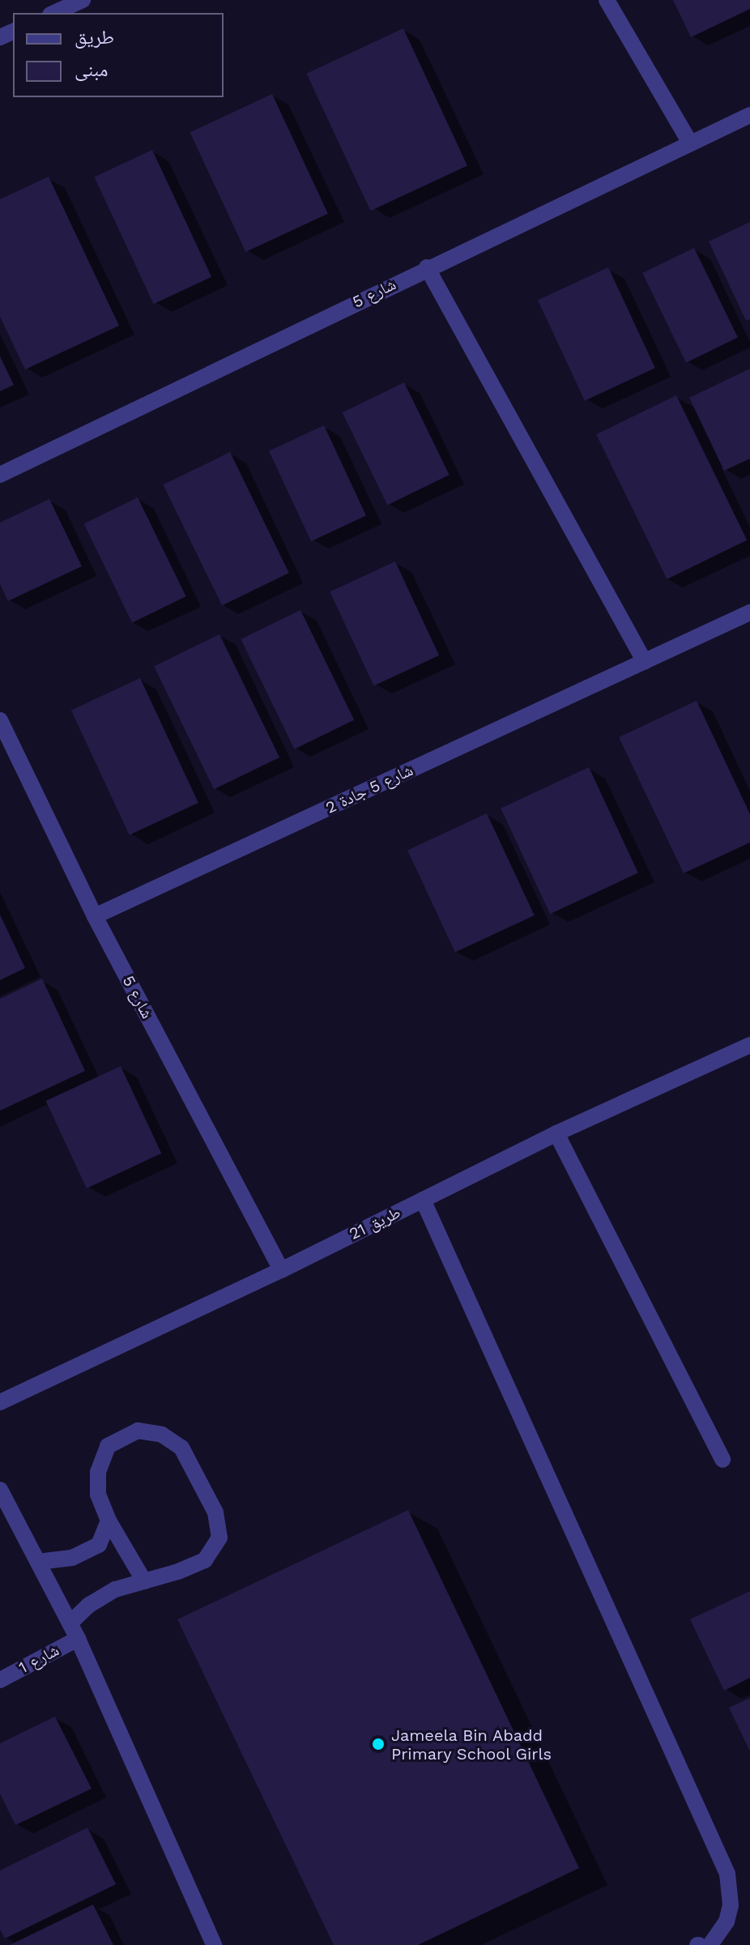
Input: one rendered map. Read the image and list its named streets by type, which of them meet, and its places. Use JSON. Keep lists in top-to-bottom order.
{
  "streets": {
    "street": [
      "شارع 5",
      "شارع 5 جادة 2",
      "طريق 21",
      "شارع 1"
    ]
  },
  "crossings": [
    ["شارع 5", "شارع 5 جادة 2"],
    ["شارع 5", "طريق 21"]
  ],
  "places": ["Jameela Bin Abadd Primary School Girls"],
  "legend": ["طريق", "مبنى"]
}
